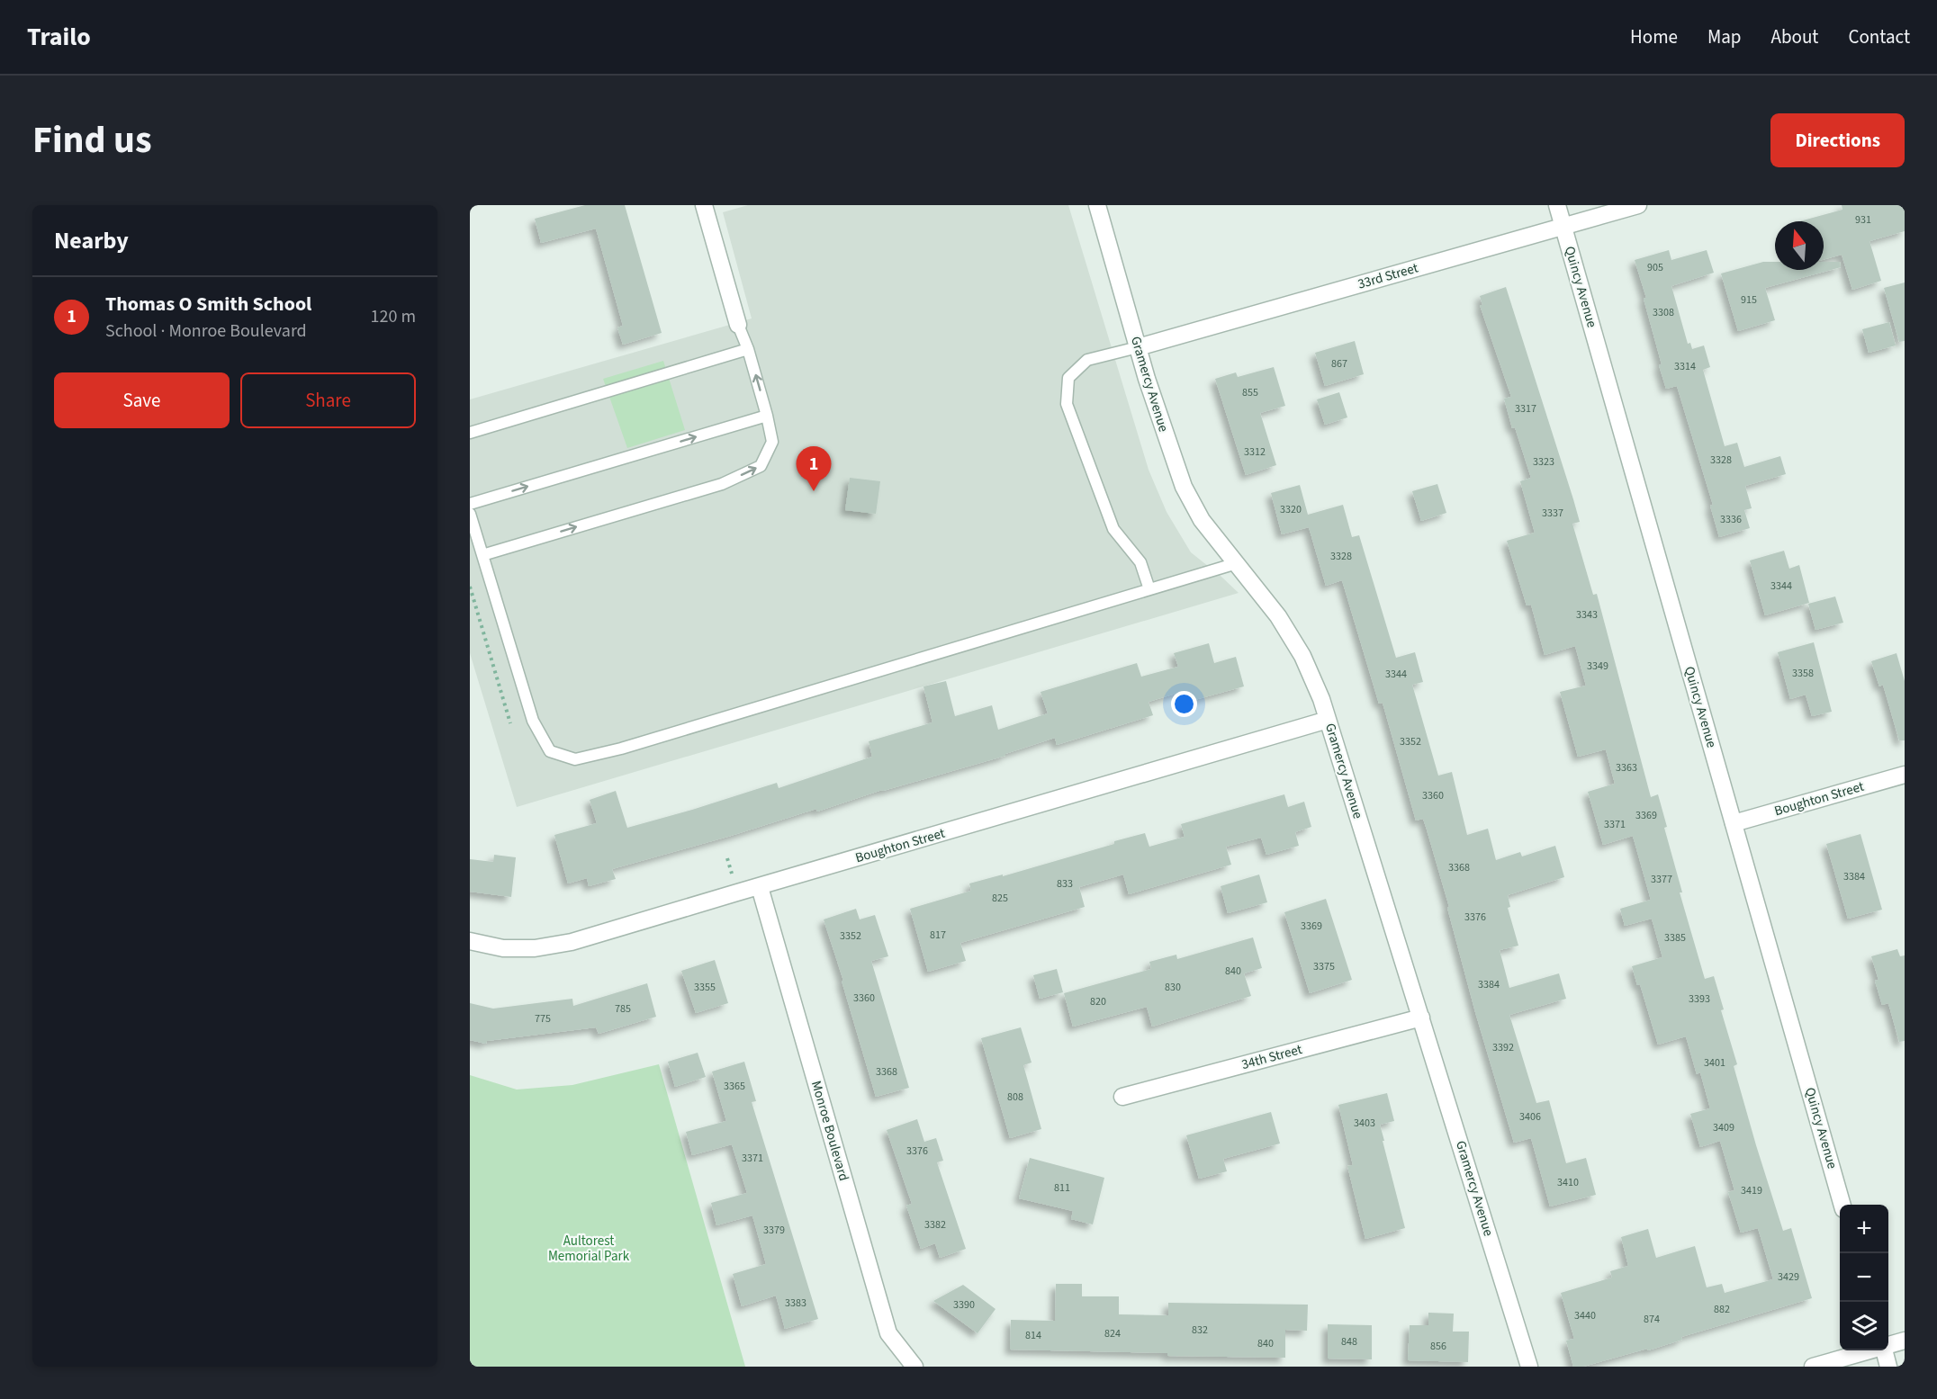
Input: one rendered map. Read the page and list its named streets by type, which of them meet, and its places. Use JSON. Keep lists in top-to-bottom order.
{
  "streets": {
    "street": [
      "33rd Street",
      "Quincy Avenue",
      "Gramercy Avenue",
      "Boughton Street",
      "34th Street",
      "Monroe Boulevard"
    ]
  },
  "crossings": [
    ["33rd Street", "Quincy Avenue"],
    ["33rd Street", "Gramercy Avenue"],
    ["Quincy Avenue", "Boughton Street"],
    ["Gramercy Avenue", "Boughton Street"],
    ["Gramercy Avenue", "34th Street"],
    ["Boughton Street", "Monroe Boulevard"]
  ],
  "parks": ["Aultorest Memorial Park"],
  "house_numbers": [
    "931",
    "905",
    "915",
    "3308",
    "867",
    "3314",
    "855",
    "3317",
    "3312",
    "3328",
    "3323",
    "3320",
    "3337",
    "3336",
    "3328",
    "3344",
    "3343",
    "3349",
    "3358",
    "3344",
    "3352",
    "3363",
    "3360",
    "3369",
    "3371",
    "3368",
    "3384",
    "3377",
    "833",
    "825",
    "3376",
    "3369",
    "817",
    "3352",
    "3385",
    "3375",
    "840",
    "3384",
    "3355",
    "830",
    "3360",
    "3393",
    "820",
    "785",
    "775",
    "3392",
    "3401",
    "3368",
    "3365",
    "808",
    "3406",
    "3403",
    "3409",
    "3376",
    "3371",
    "3410",
    "811",
    "3419",
    "3382",
    "3379",
    "3429",
    "3383",
    "3390",
    "882",
    "3440",
    "874",
    "832",
    "824",
    "814",
    "848",
    "840",
    "856"
  ],
  "north": "top",
  "page": {
    "header": "Trailo",
    "nav": [
      "Home",
      "Map",
      "About",
      "Contact"
    ],
    "title": "Find us",
    "buttons": [
      "Directions",
      ["Save", "Share"]
    ],
    "heading": "Nearby",
    "list": [
      {
        "mark": "1",
        "name": "Thomas O Smith School",
        "note": "School · Monroe Boulevard",
        "value": "120 m"
      }
    ],
    "pins": "1",
    "map_buttons": ["+", "−"]
  }
}
